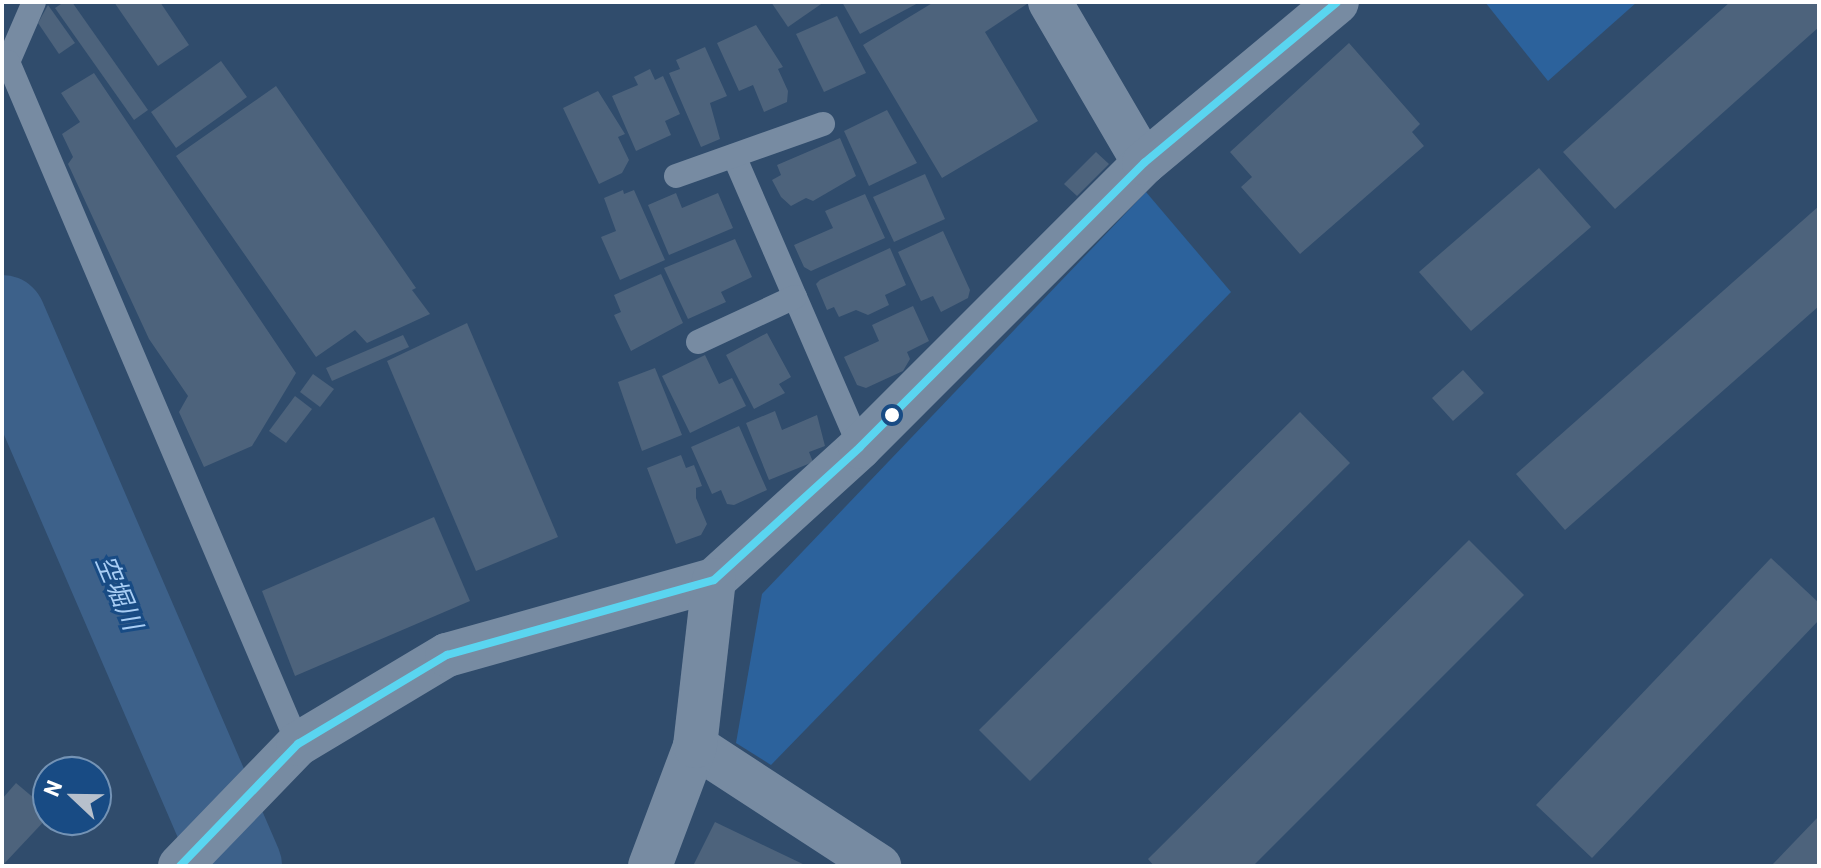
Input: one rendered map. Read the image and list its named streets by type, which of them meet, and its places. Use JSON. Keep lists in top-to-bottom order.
{
  "water": ["空堀川"],
  "north": "left"
}
